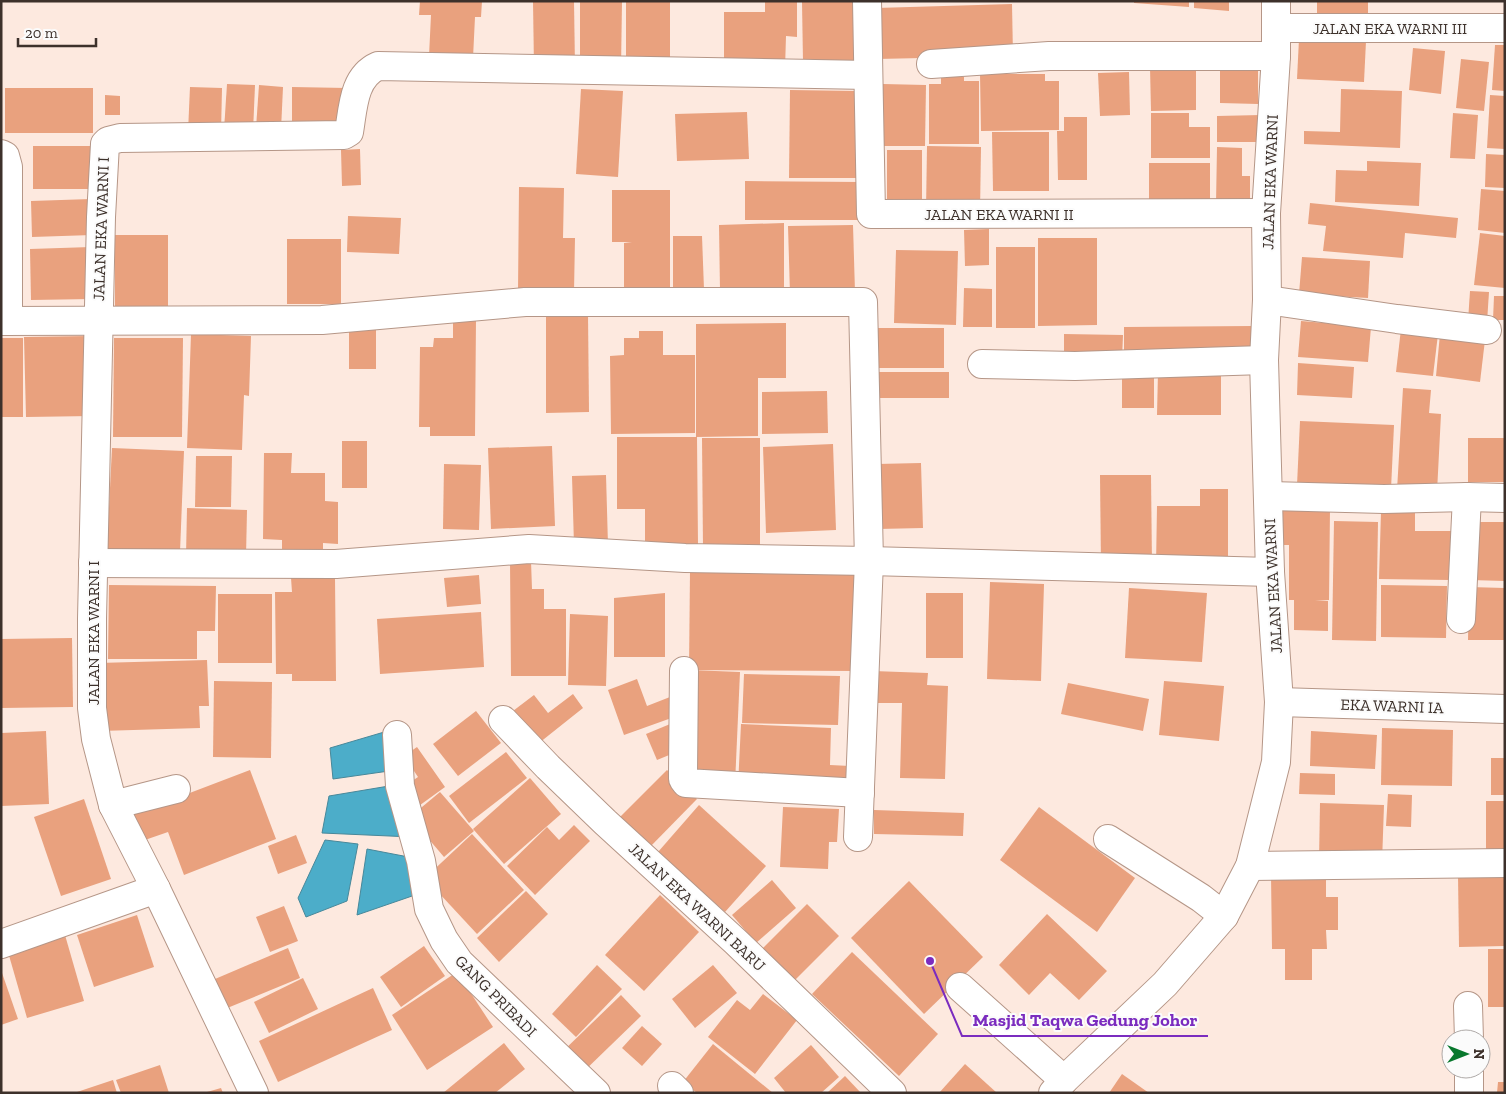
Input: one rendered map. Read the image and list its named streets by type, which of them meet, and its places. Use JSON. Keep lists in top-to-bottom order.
{
  "streets": {
    "street": [
      "JALAN EKA WARNI III",
      "JALAN EKA WARNI",
      "JALAN EKA WARNI II",
      "JALAN EKA WARNI I",
      "EKA WARNI IA",
      "JALAN EKA WARNI BARU",
      "GANG PRIBADI"
    ]
  },
  "crossings": [
    ["JALAN EKA WARNI III", "JALAN EKA WARNI"],
    ["JALAN EKA WARNI", "JALAN EKA WARNI II"],
    ["JALAN EKA WARNI", "EKA WARNI IA"],
    ["JALAN EKA WARNI II", "JALAN EKA WARNI I"]
  ],
  "places": ["Masjid Taqwa Gedung Johor"],
  "scale_bar": "20 m",
  "north": "right"
}
